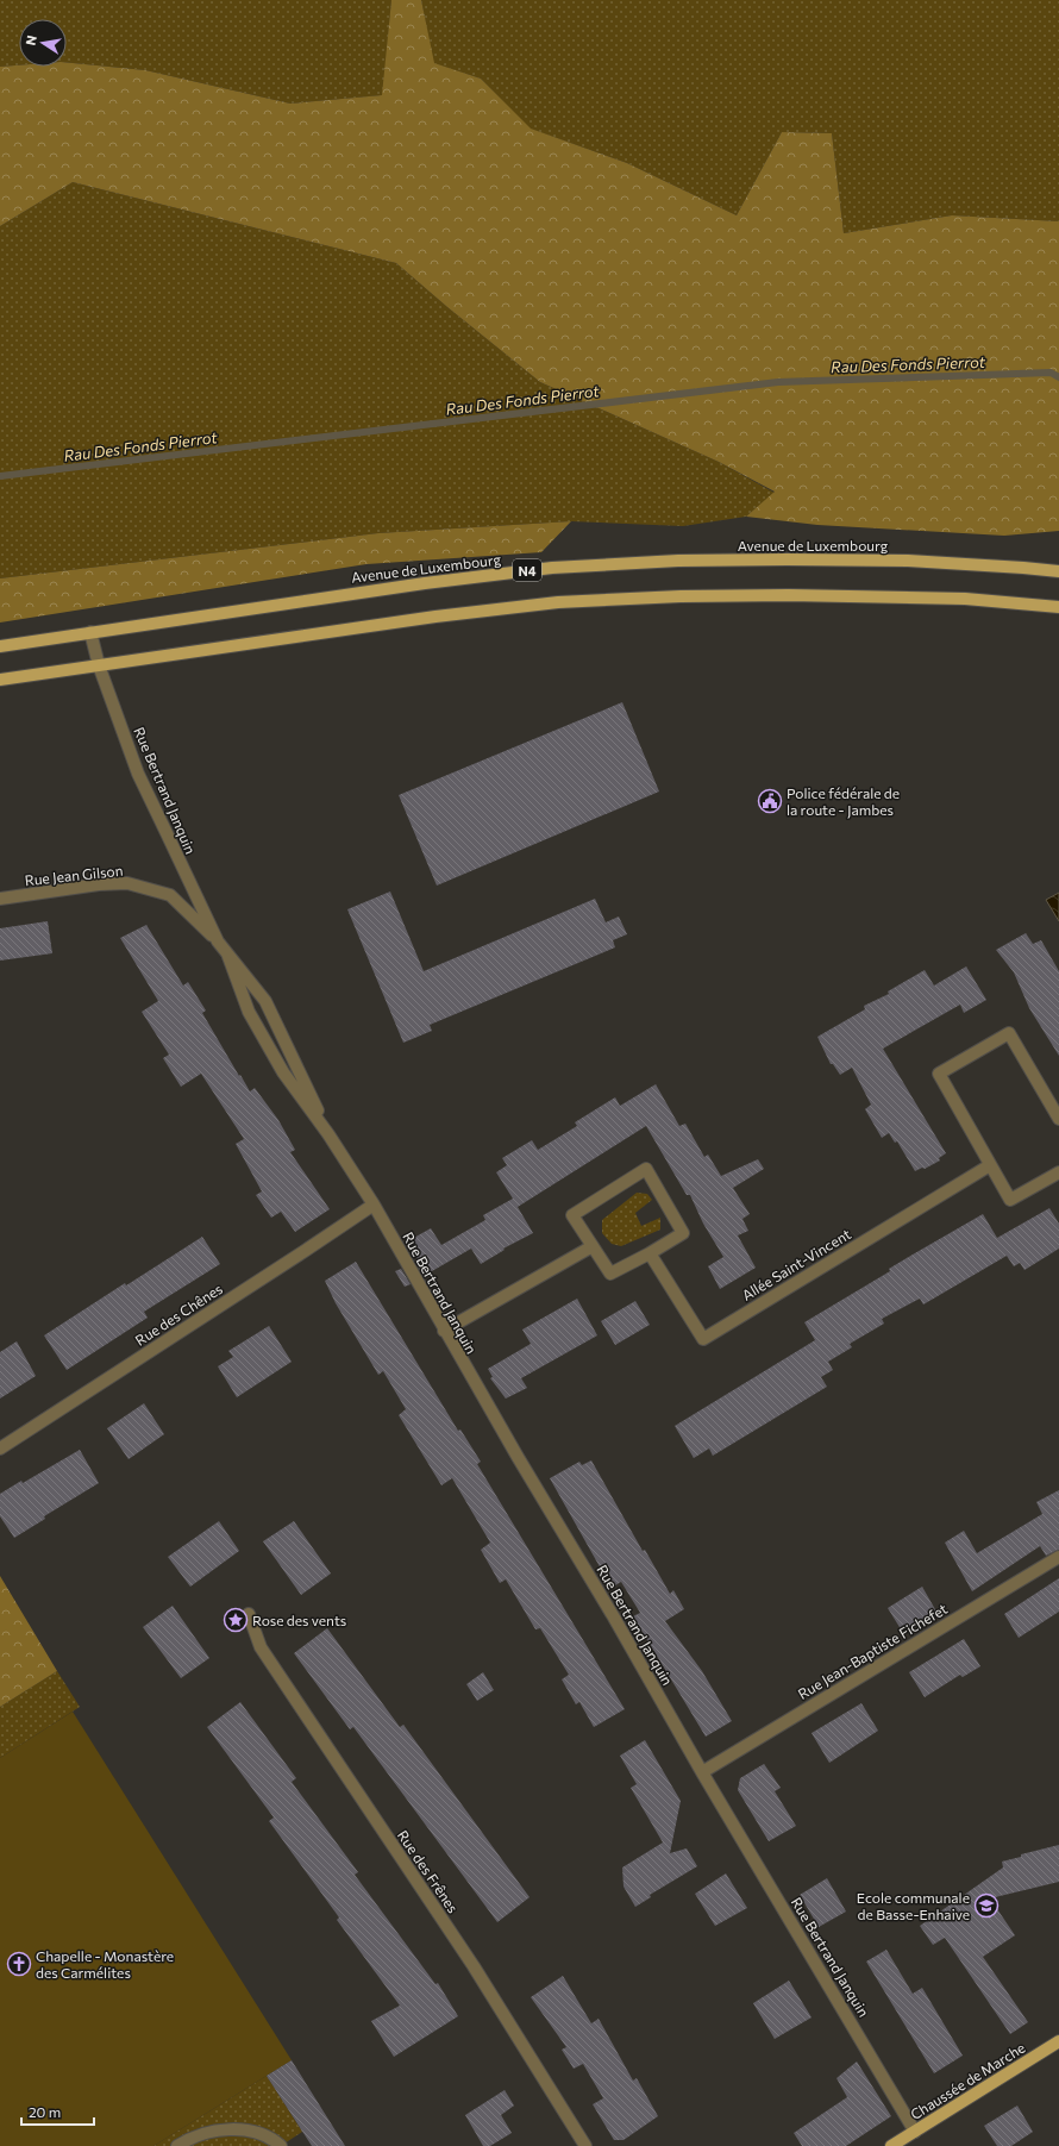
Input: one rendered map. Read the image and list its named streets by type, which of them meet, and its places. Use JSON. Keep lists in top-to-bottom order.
{
  "streets": {
    "main road": ["Avenue de Luxembourg", "N4", "Chaussée de Marche"],
    "street": [
      "Rue Bertrand Janquin",
      "Rue Jean Gilson",
      "Allée Saint-Vincent",
      "Rue des Chênes",
      "Rue Jean-Baptiste Fichefet",
      "Rue des Frênes"
    ]
  },
  "crossings": [
    ["Avenue de Luxembourg", "Rue Bertrand Janquin"],
    ["Rue Bertrand Janquin", "Rue Jean Gilson"],
    ["Rue Bertrand Janquin", "Rue des Chênes"],
    ["Rue Bertrand Janquin", "Rue Jean-Baptiste Fichefet"],
    ["Rue Bertrand Janquin", "Chaussée de Marche"]
  ],
  "water": ["Rau Des Fonds Pierrot"],
  "places": {
    "public building": ["Police fédérale de la route - Jambes"],
    "place": ["Rose des vents"],
    "school or university": ["Ecole communale de Basse-Enhaive"],
    "church": ["Chapelle - Monastère des Carmélites"]
  },
  "scale_bar": "20 m",
  "north": "left"
}
